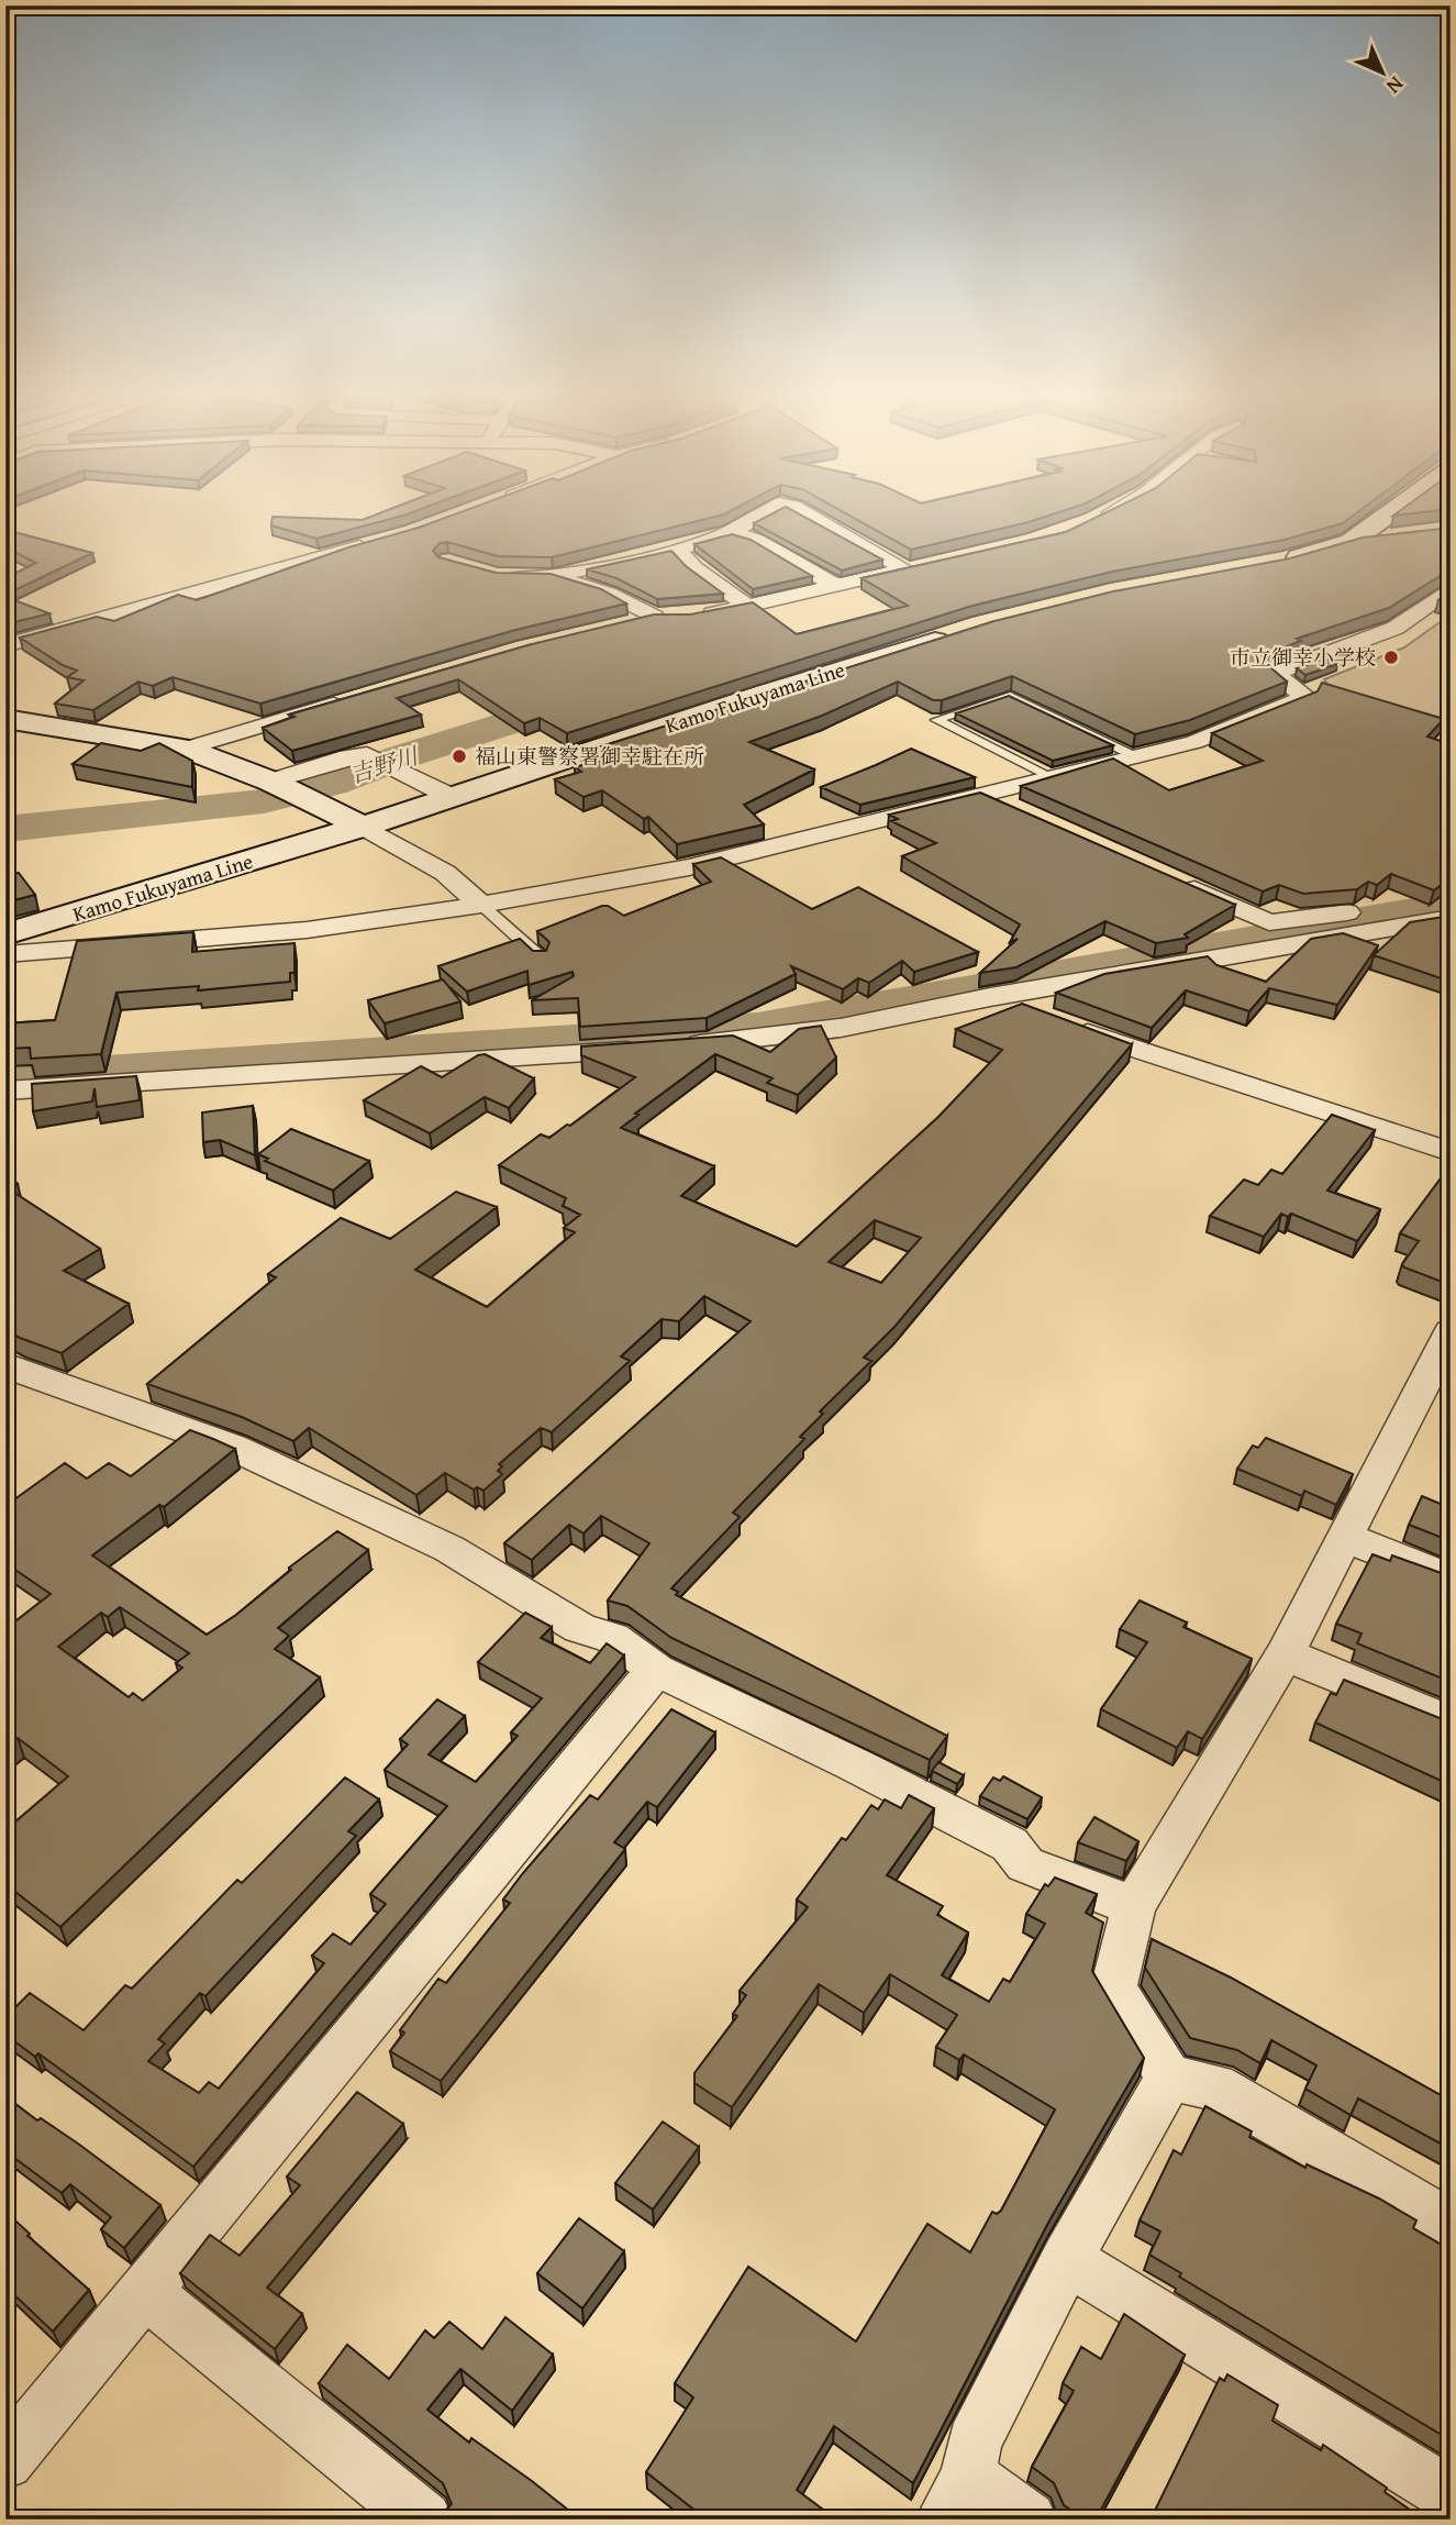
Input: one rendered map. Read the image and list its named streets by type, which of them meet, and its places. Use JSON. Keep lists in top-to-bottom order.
{
  "streets": {
    "main road": ["Kamo Fukuyama Line"]
  },
  "water": ["吉野川"],
  "places": ["市立御幸小学校", "福山東警察署御幸駐在所"],
  "north": "bottom right"
}
